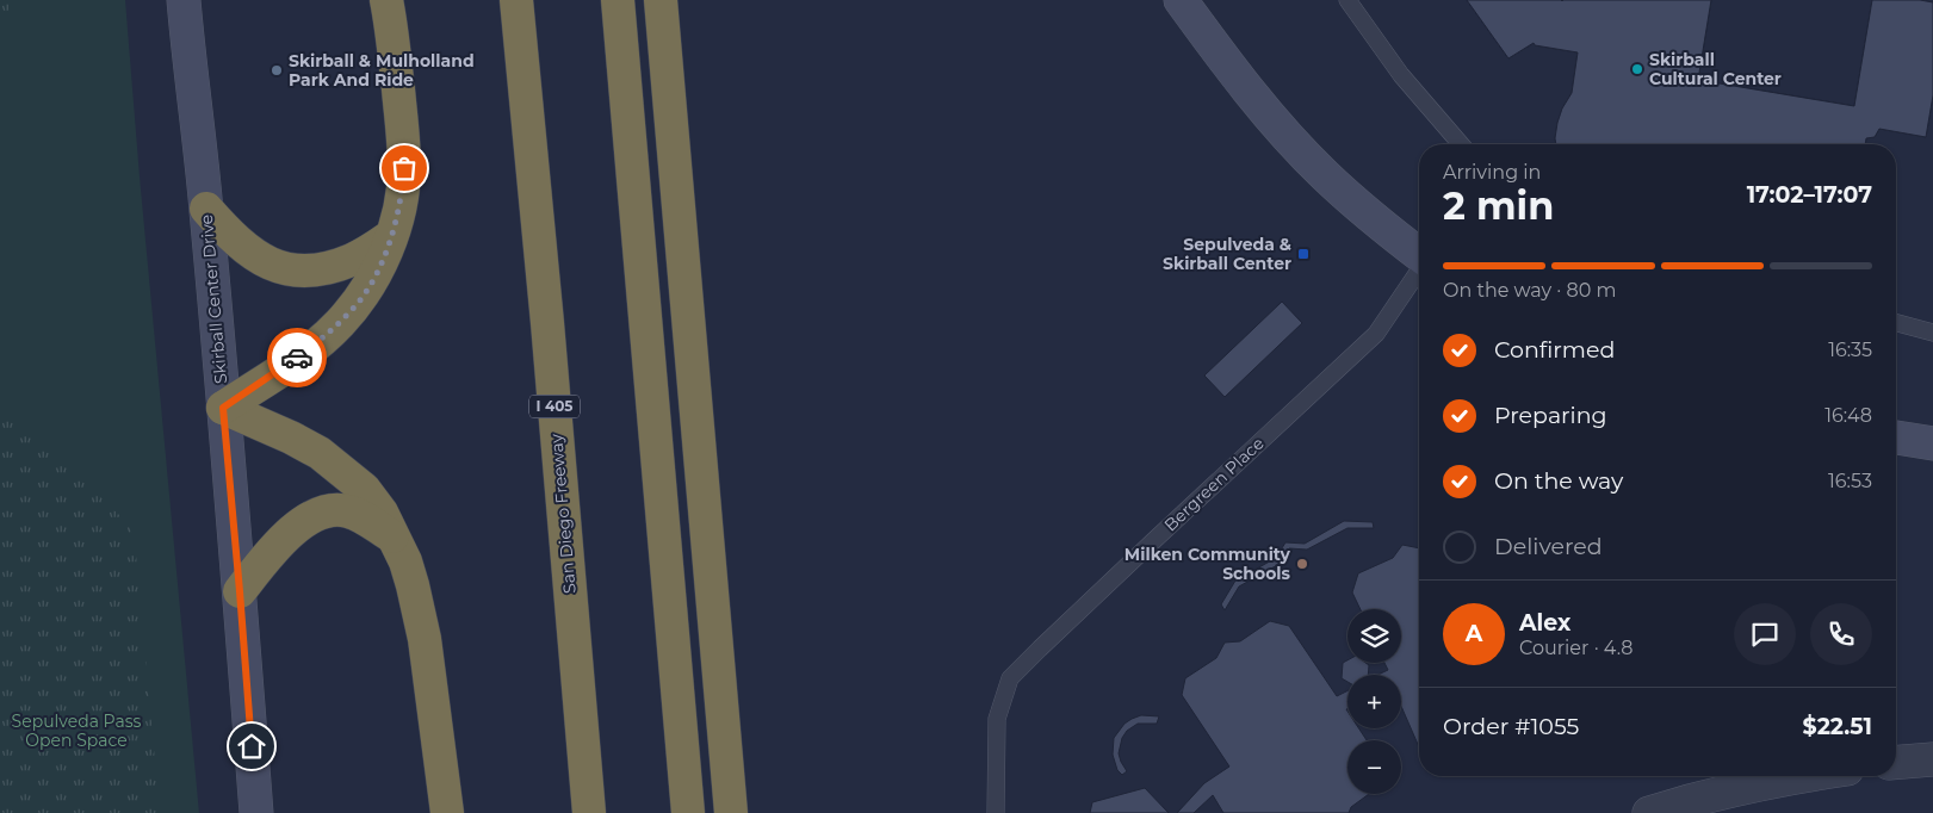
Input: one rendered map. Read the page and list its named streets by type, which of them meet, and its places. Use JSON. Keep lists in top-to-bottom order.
{
  "streets": {
    "highway": ["I 405", "San Diego Freeway"],
    "main road": ["Skirball Center Drive"],
    "lane": ["Bergreen Place"]
  },
  "parks": ["Sepulveda Pass Open Space"],
  "places": {
    "other": ["Skirball Cultural Center", "Skirball & Mulholland Park And Ride", "Milken Community Schools"],
    "transit": ["Sepulveda & Skirball Center"]
  },
  "page": {
    "heading": ["2 min", "Arriving in", "17:02–17:07"],
    "panel": [
      "Alex",
      "Courier · 4.8",
      "Order #1055",
      "$22.51"
    ],
    "bar": "On the way · 80 m",
    "list": [
      ["Confirmed", "16:35"],
      ["Preparing", "16:48"],
      ["On the way", "16:53"],
      "Delivered"
    ],
    "round": "A",
    "map_buttons": ["+", "−"]
  }
}
